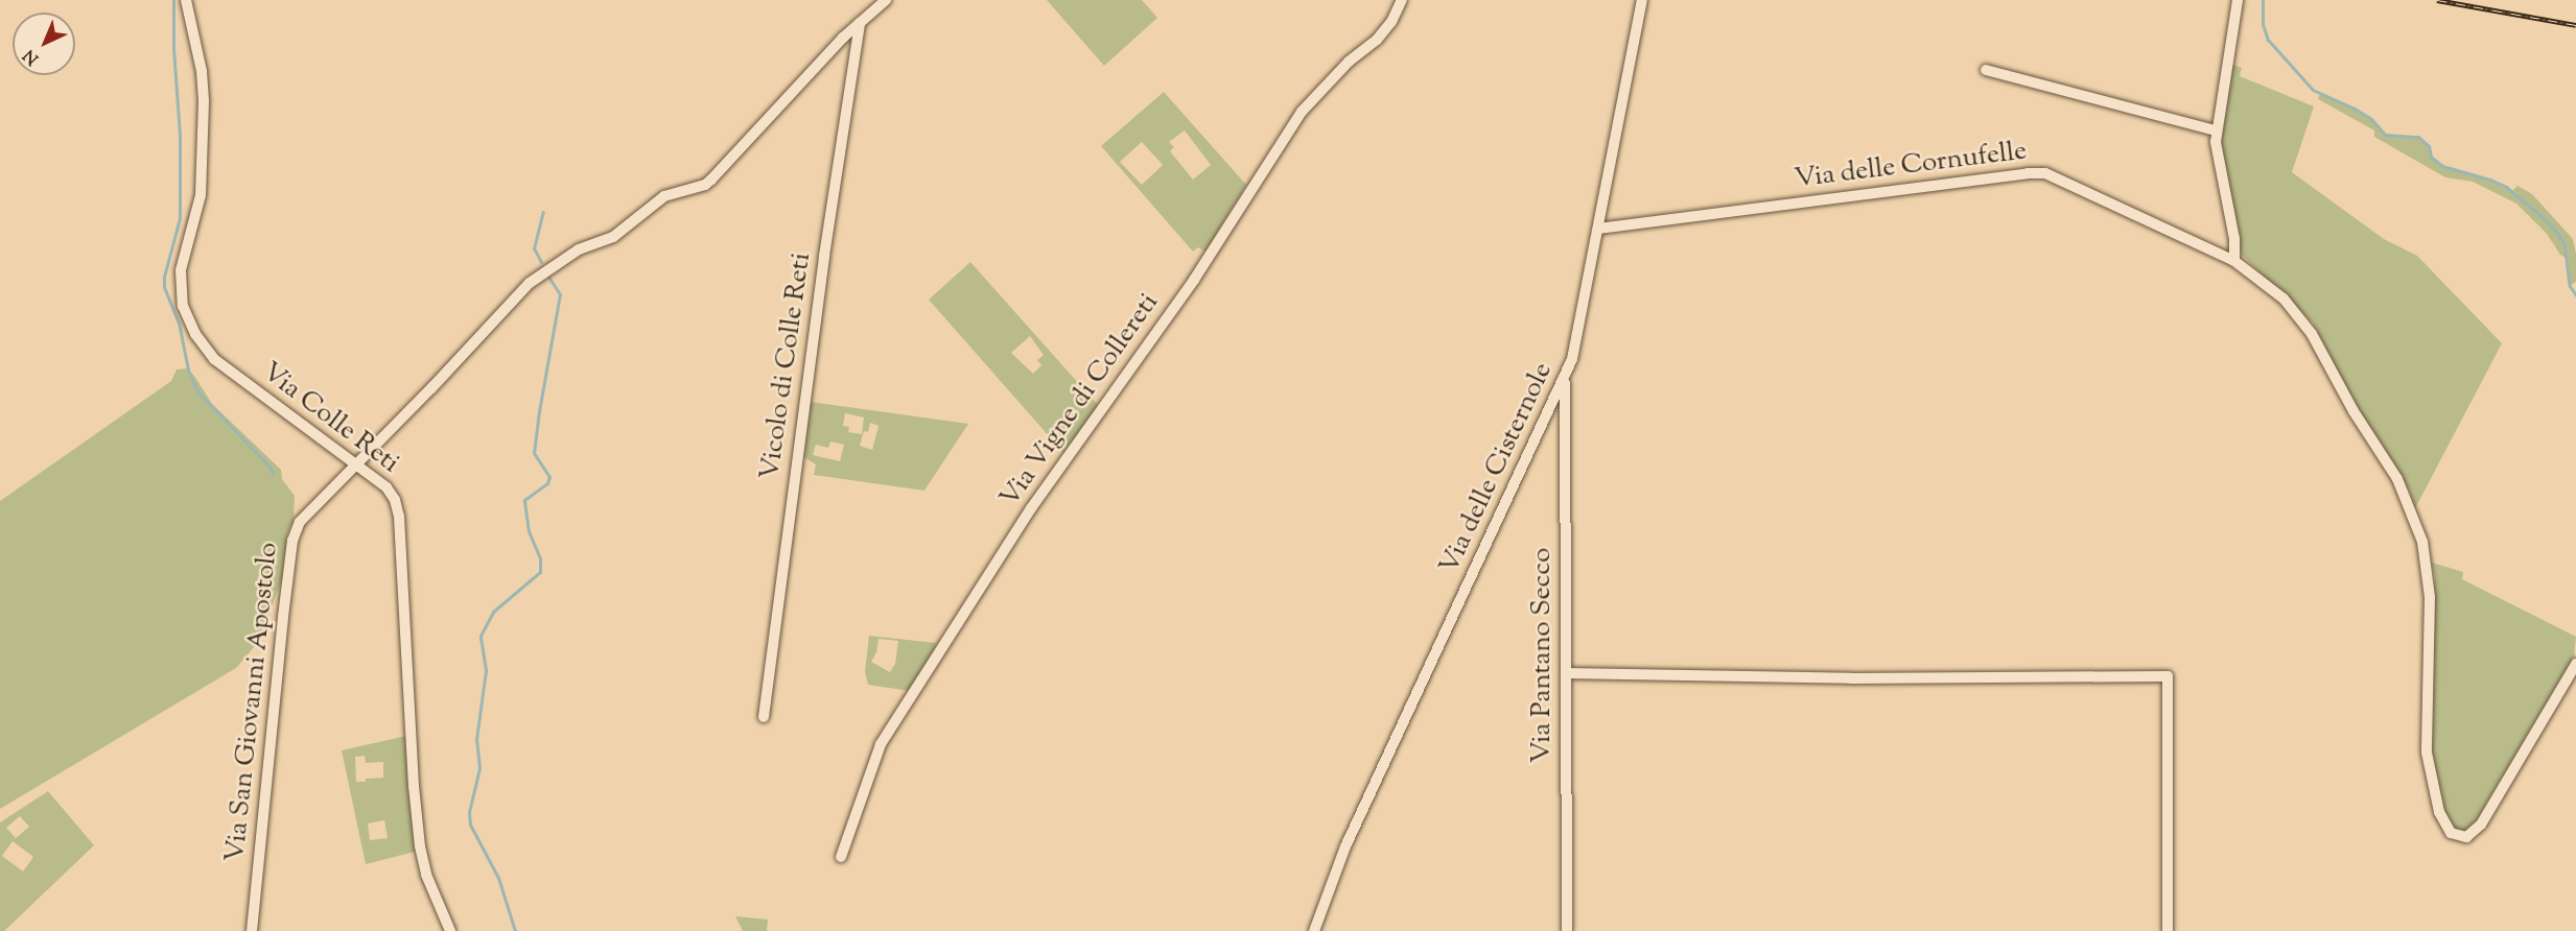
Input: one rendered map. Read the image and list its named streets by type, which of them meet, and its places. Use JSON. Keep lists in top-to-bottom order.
{
  "streets": {
    "street": [
      "Via delle Cornufelle",
      "Vicolo di Colle Reti",
      "Via Vigne di Collereti",
      "Via Colle Reti",
      "Via delle Cisternole",
      "Via Pantano Secco",
      "Via San Giovanni Apostolo"
    ]
  },
  "crossings": [
    ["Via delle Cornufelle", "Via delle Cisternole"],
    ["Vicolo di Colle Reti", "Via San Giovanni Apostolo"],
    ["Via Colle Reti", "Via San Giovanni Apostolo"],
    ["Via delle Cisternole", "Via Pantano Secco"]
  ],
  "north": "bottom left"
}
